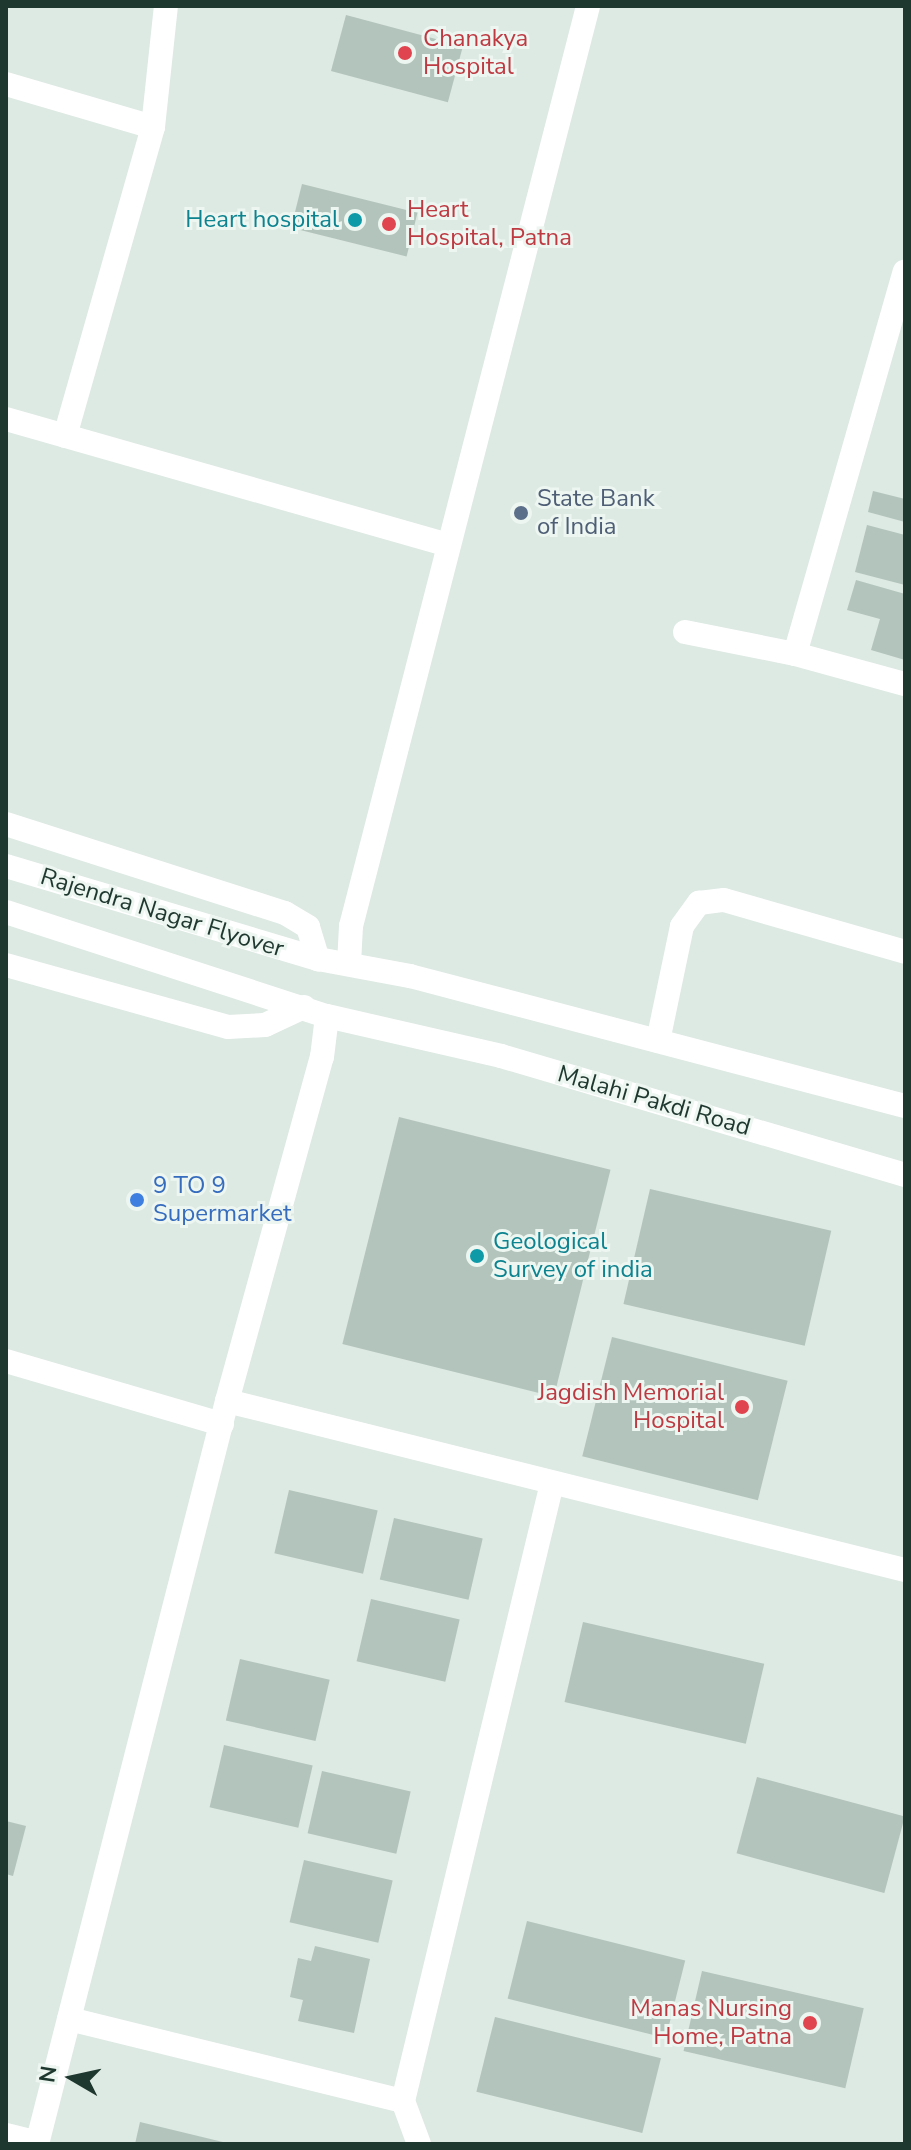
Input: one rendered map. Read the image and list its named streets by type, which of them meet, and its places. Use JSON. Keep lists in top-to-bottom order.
{
  "streets": {
    "street": ["Rajendra Nagar Flyover", "Malahi Pakdi Road"]
  },
  "crossings": [
    ["Rajendra Nagar Flyover", "Malahi Pakdi Road"]
  ],
  "places": [
    "Chanakya Hospital",
    "Heart hospital",
    "Heart Hospital, Patna",
    "State Bank of India",
    "9 TO 9 Supermarket",
    "Geological Survey of india",
    "Jagdish Memorial Hospital",
    "Manas Nursing Home, Patna"
  ],
  "north": "left"
}
